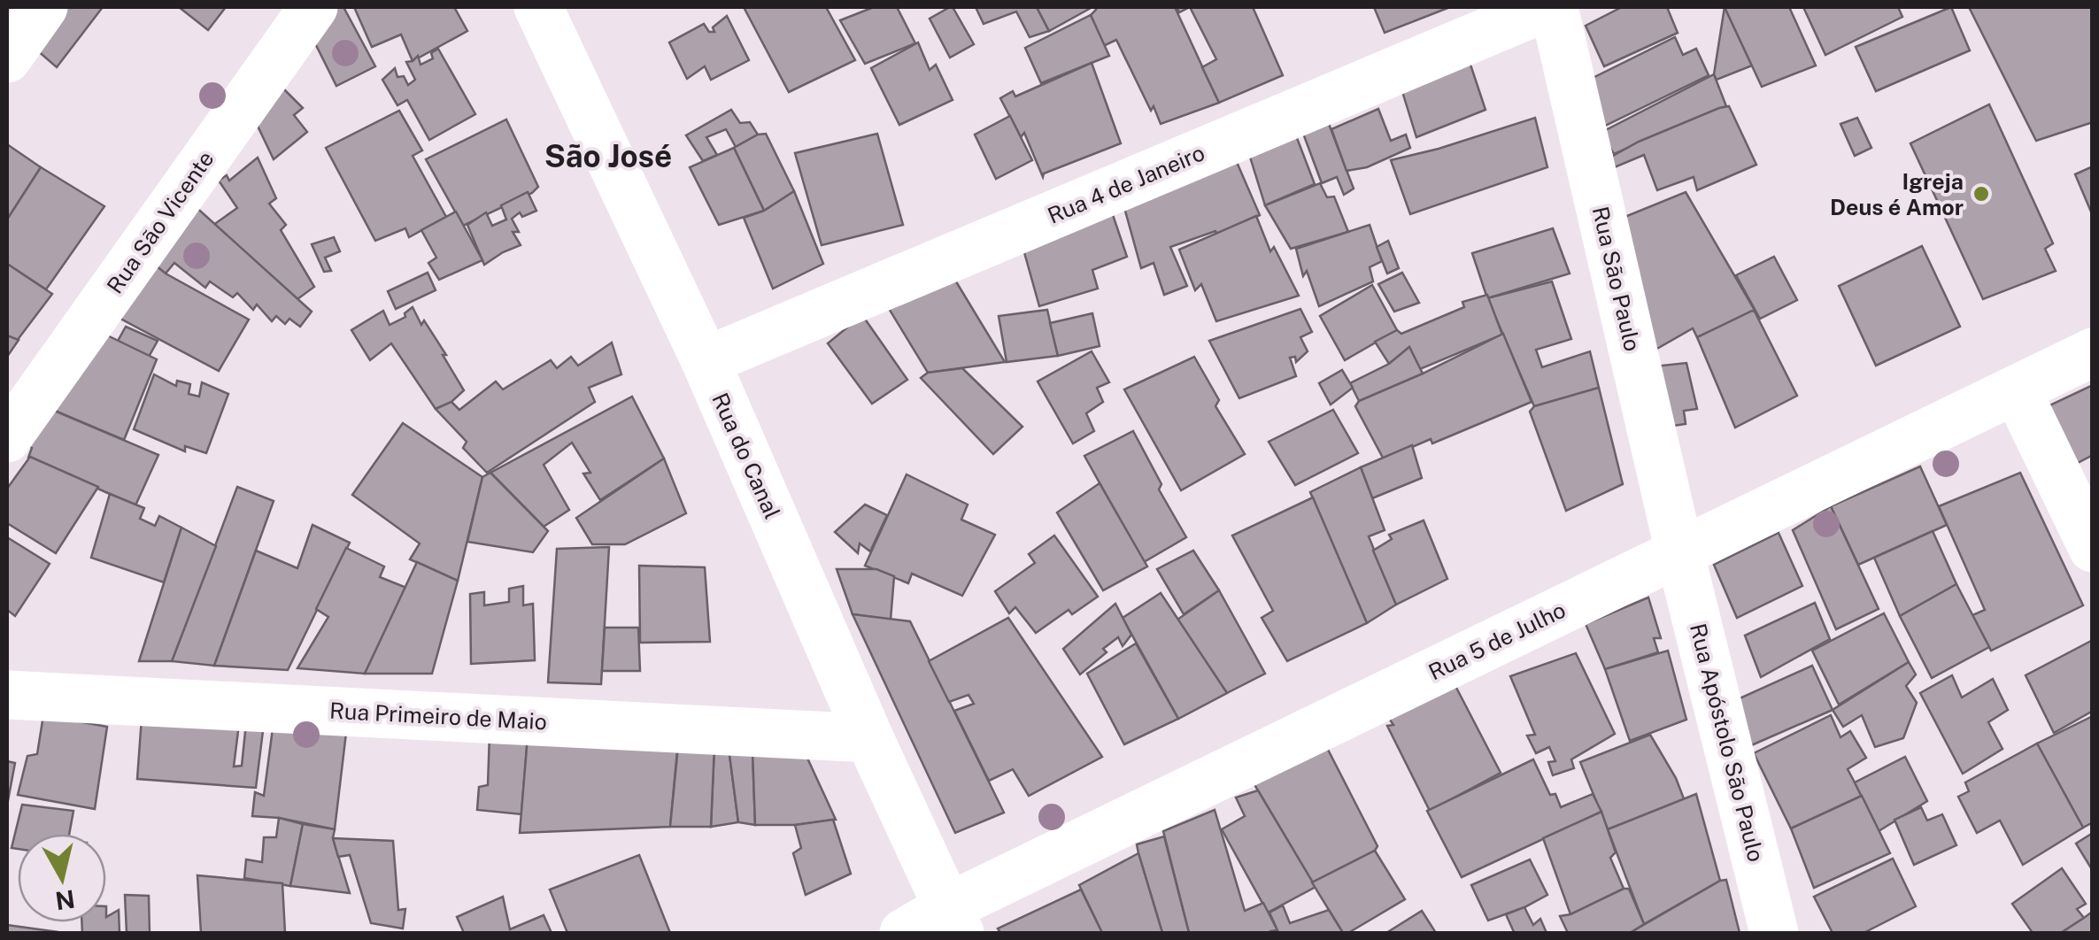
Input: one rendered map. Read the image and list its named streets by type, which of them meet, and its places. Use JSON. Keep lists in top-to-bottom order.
{
  "streets": {
    "street": [
      "Rua 4 de Janeiro",
      "Rua São Vicente",
      "Rua São Paulo",
      "Rua do Canal",
      "Rua 5 de Julho",
      "Rua Primeiro de Maio",
      "Rua Apóstolo São Paulo"
    ]
  },
  "crossings": [
    ["Rua 4 de Janeiro", "Rua do Canal"],
    ["Rua São Paulo", "Rua 5 de Julho"],
    ["Rua São Paulo", "Rua Apóstolo São Paulo"],
    ["Rua do Canal", "Rua 5 de Julho"],
    ["Rua do Canal", "Rua Primeiro de Maio"],
    ["Rua 5 de Julho", "Rua Apóstolo São Paulo"]
  ],
  "districts": ["São José"],
  "places": ["Igreja Deus é Amor"],
  "north": "bottom"
}
